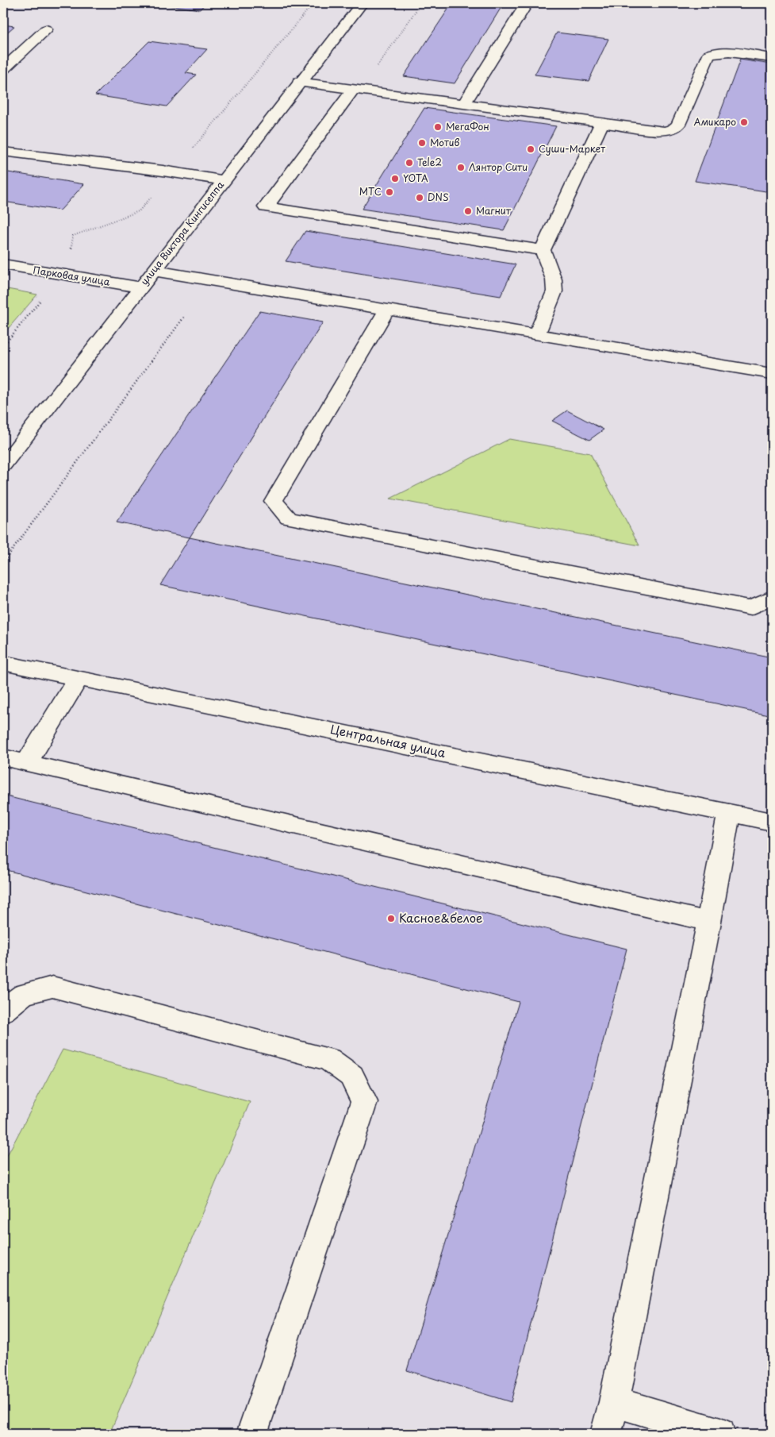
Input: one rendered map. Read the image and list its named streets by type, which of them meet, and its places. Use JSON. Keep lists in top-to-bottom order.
{
  "streets": {
    "street": ["улица Виктора Кингисеппа", "Парковая улица", "Центральная улица"]
  },
  "crossings": [
    ["улица Виктора Кингисеппа", "Парковая улица"]
  ],
  "places": [
    "Амикаро",
    "МегаФон",
    "Мотив",
    "Суши-Маркет",
    "Tele2",
    "Лянтор Сити",
    "YOTA",
    "МТС",
    "DNS",
    "Магнит",
    "Касное&белое"
  ]
}
